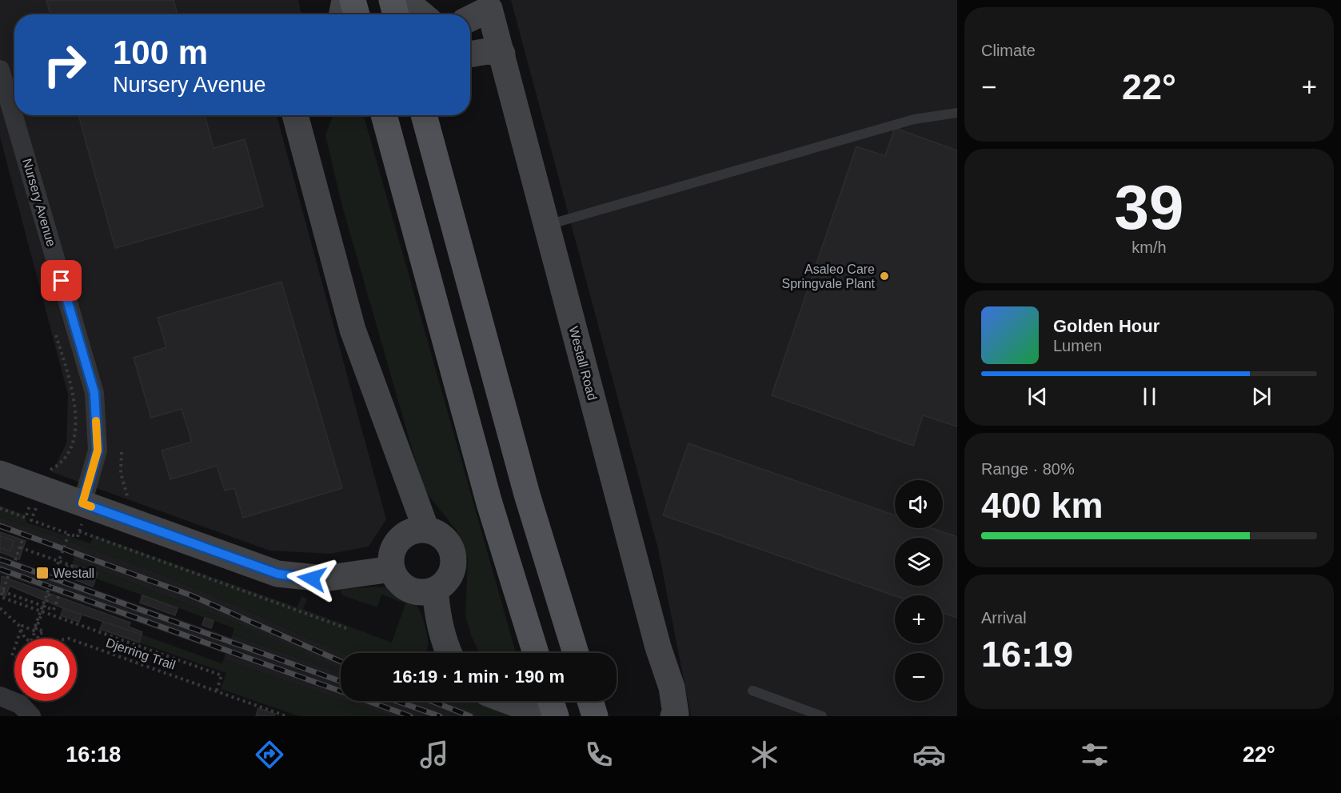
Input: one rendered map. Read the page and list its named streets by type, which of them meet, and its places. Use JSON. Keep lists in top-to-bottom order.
{
  "streets": {
    "main road": ["Westall Road"],
    "street": ["Nursery Avenue"],
    "path": ["Djerring Trail"]
  },
  "places": {
    "other": ["Asaleo Care Springvale Plant"],
    "transit": ["Westall"]
  },
  "page": {
    "tile": [
      "Climate",
      ["39", "km/h"],
      ["Range · 80%", "400 km"],
      ["Arrival", "16:19"]
    ],
    "turn": ["100 m", "Nursery Avenue"],
    "heat": ["−", "22°", "+"],
    "song": ["Golden Hour", "Lumen"],
    "map_buttons": ["+", "−"],
    "limit": "50",
    "trip": "16:19 · 1 min · 190 m",
    "tabs": ["16:18", "22°"]
  }
}
